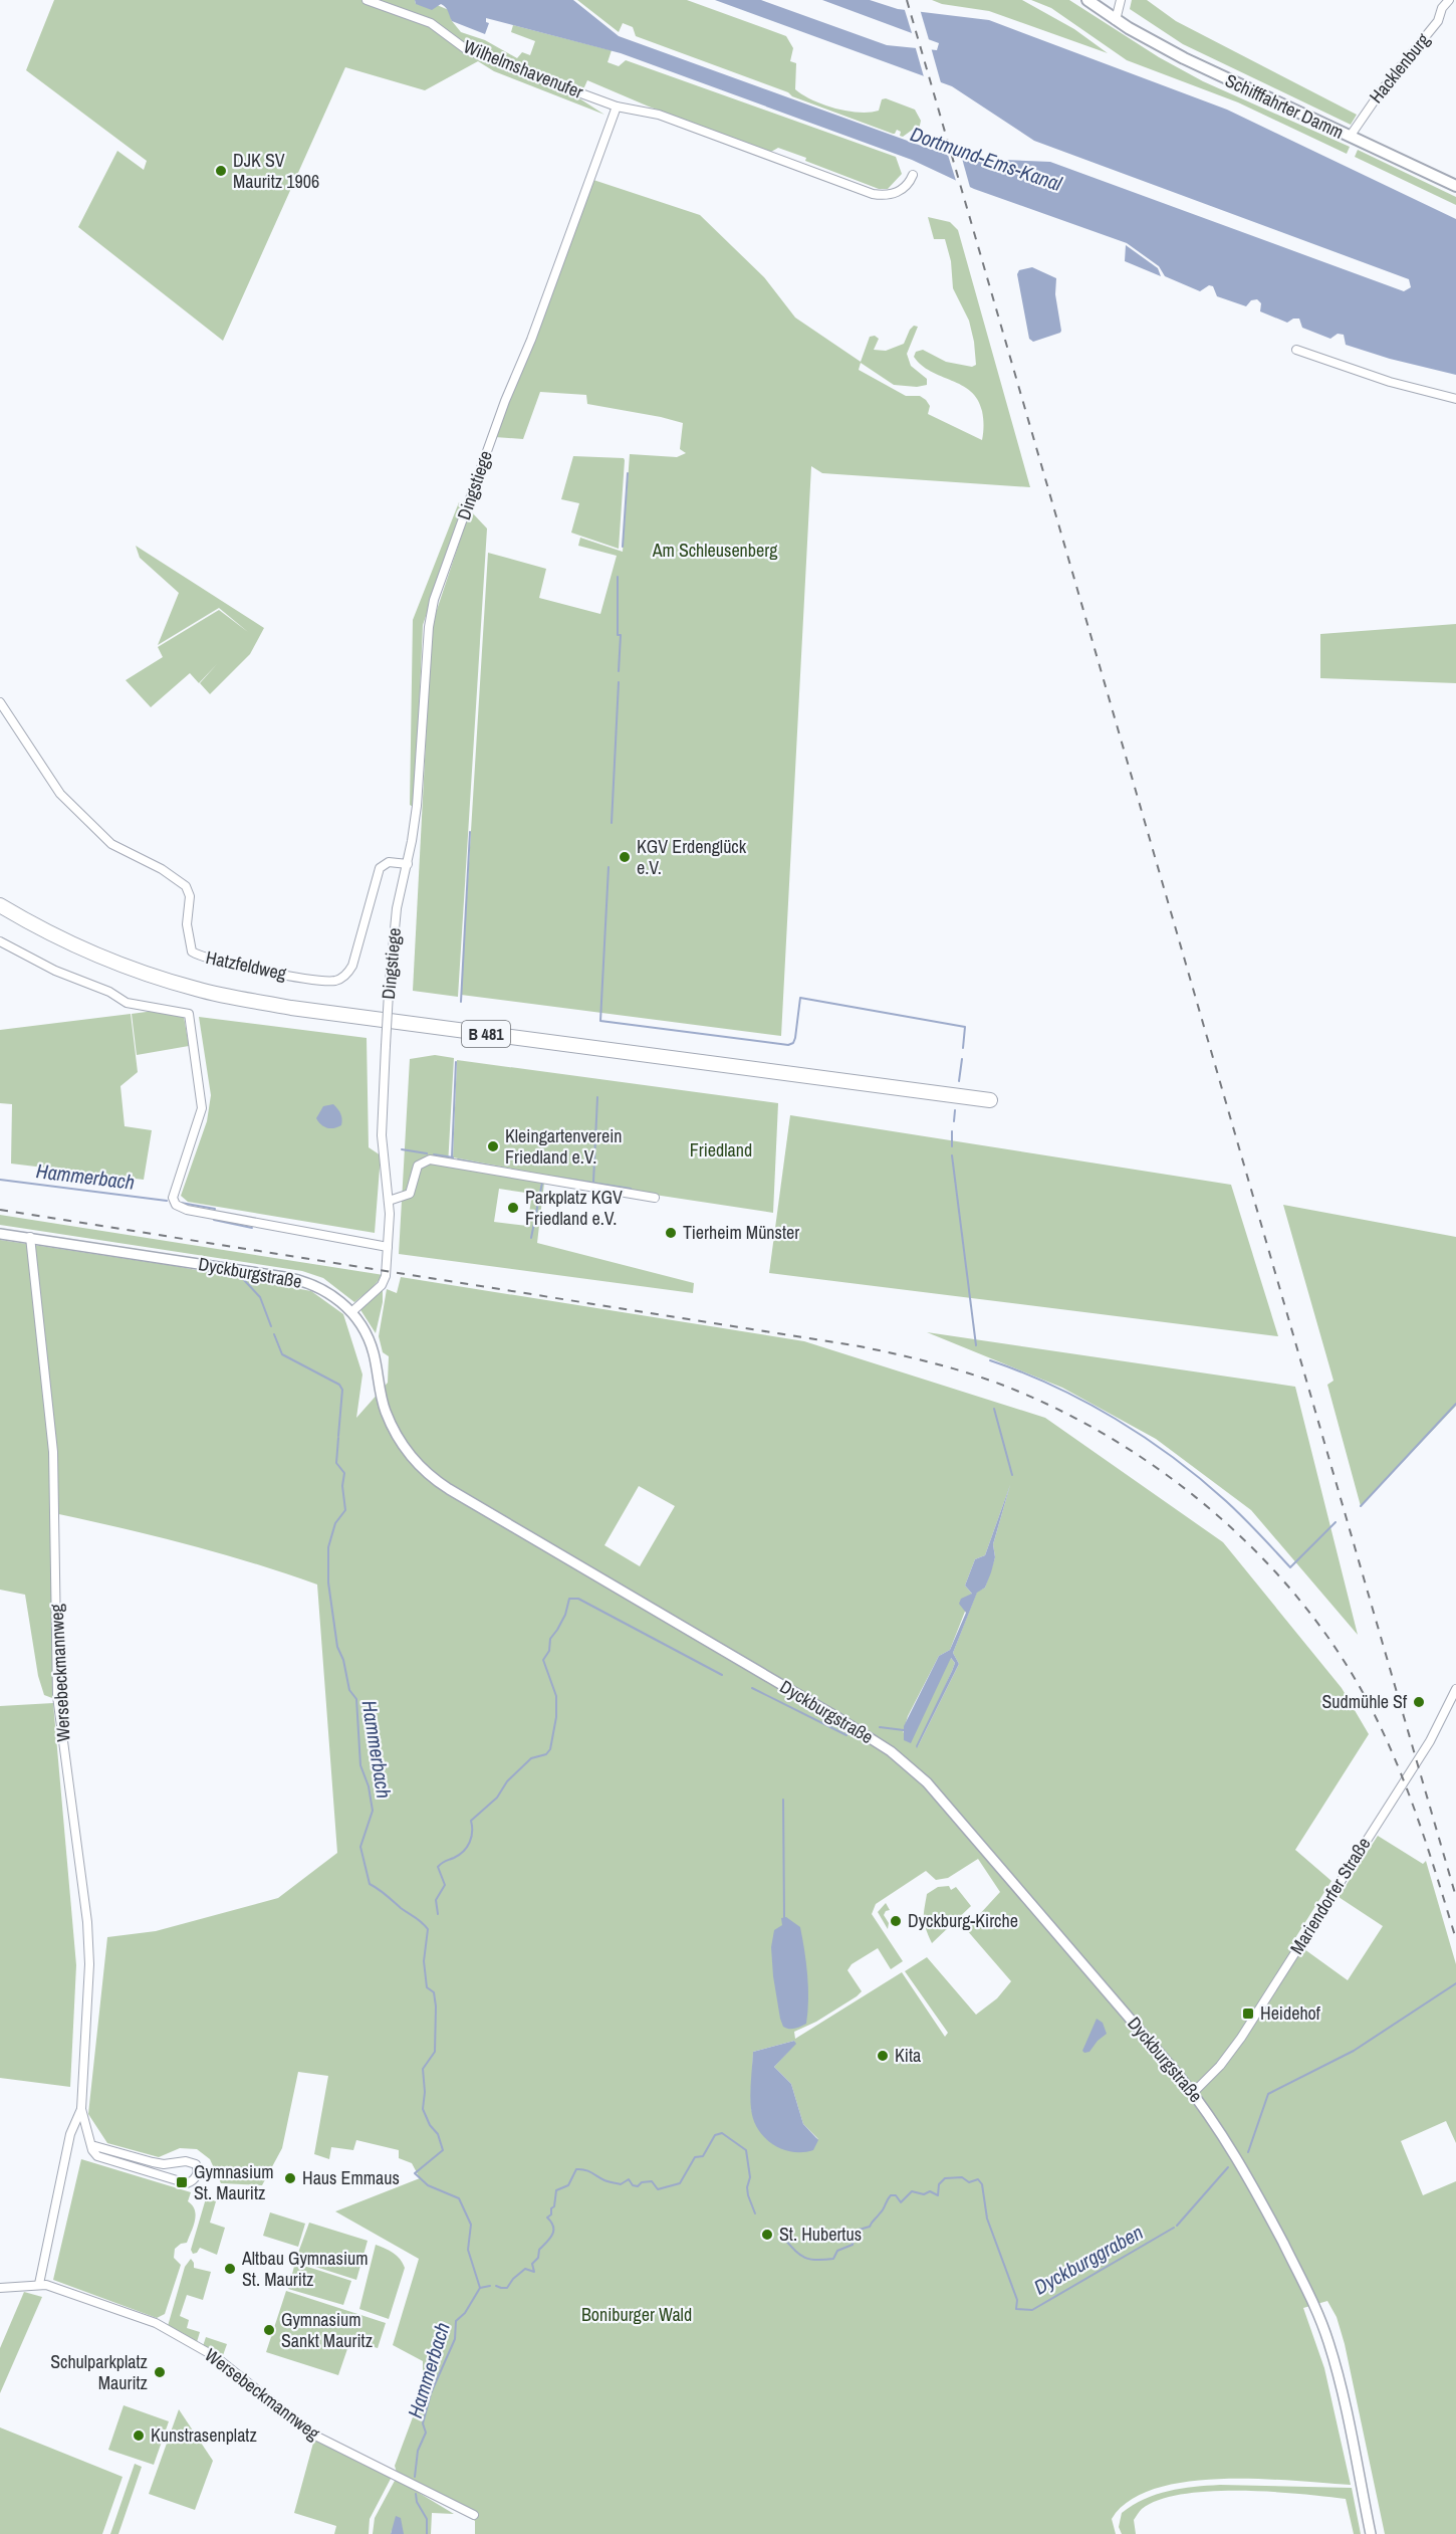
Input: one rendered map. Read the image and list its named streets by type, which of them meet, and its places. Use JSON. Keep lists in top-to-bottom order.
{
  "streets": {
    "highway": ["B 481"],
    "main road": ["Schifffahrter Damm"],
    "street": [
      "Hacklenburg",
      "Wilhelmshavenufer",
      "Dingstiege",
      "Hatzfeldweg",
      "Dyckburgstraße",
      "Wersebeckmannweg",
      "Mariendorfer Straße"
    ]
  },
  "crossings": [
    ["Hacklenburg", "Schifffahrter Damm"],
    ["Wilhelmshavenufer", "Dingstiege"],
    ["Dingstiege", "Hatzfeldweg"],
    ["Dingstiege", "Dyckburgstraße"],
    ["Dyckburgstraße", "Wersebeckmannweg"],
    ["Dyckburgstraße", "Mariendorfer Straße"]
  ],
  "water": ["Dortmund-Ems-Kanal", "Hammerbach", "Dyckburggraben"],
  "parks": ["Am Schleusenberg", "Friedland", "Boniburger Wald"],
  "places": {
    "other": [
      "DJK SV Mauritz 1906",
      "KGV Erdenglück e.V.",
      "Kleingartenverein Friedland e.V.",
      "Parkplatz KGV Friedland e.V.",
      "Tierheim Münster",
      "Sudmühle Sf",
      "Dyckburg-Kirche",
      "Kita",
      "Haus Emmaus",
      "St. Hubertus",
      "Altbau Gymnasium St. Mauritz",
      "Gymnasium Sankt Mauritz",
      "Schulparkplatz Mauritz",
      "Kunstrasenplatz"
    ],
    "transit": ["Heidehof", "Gymnasium St. Mauritz"]
  }
}
